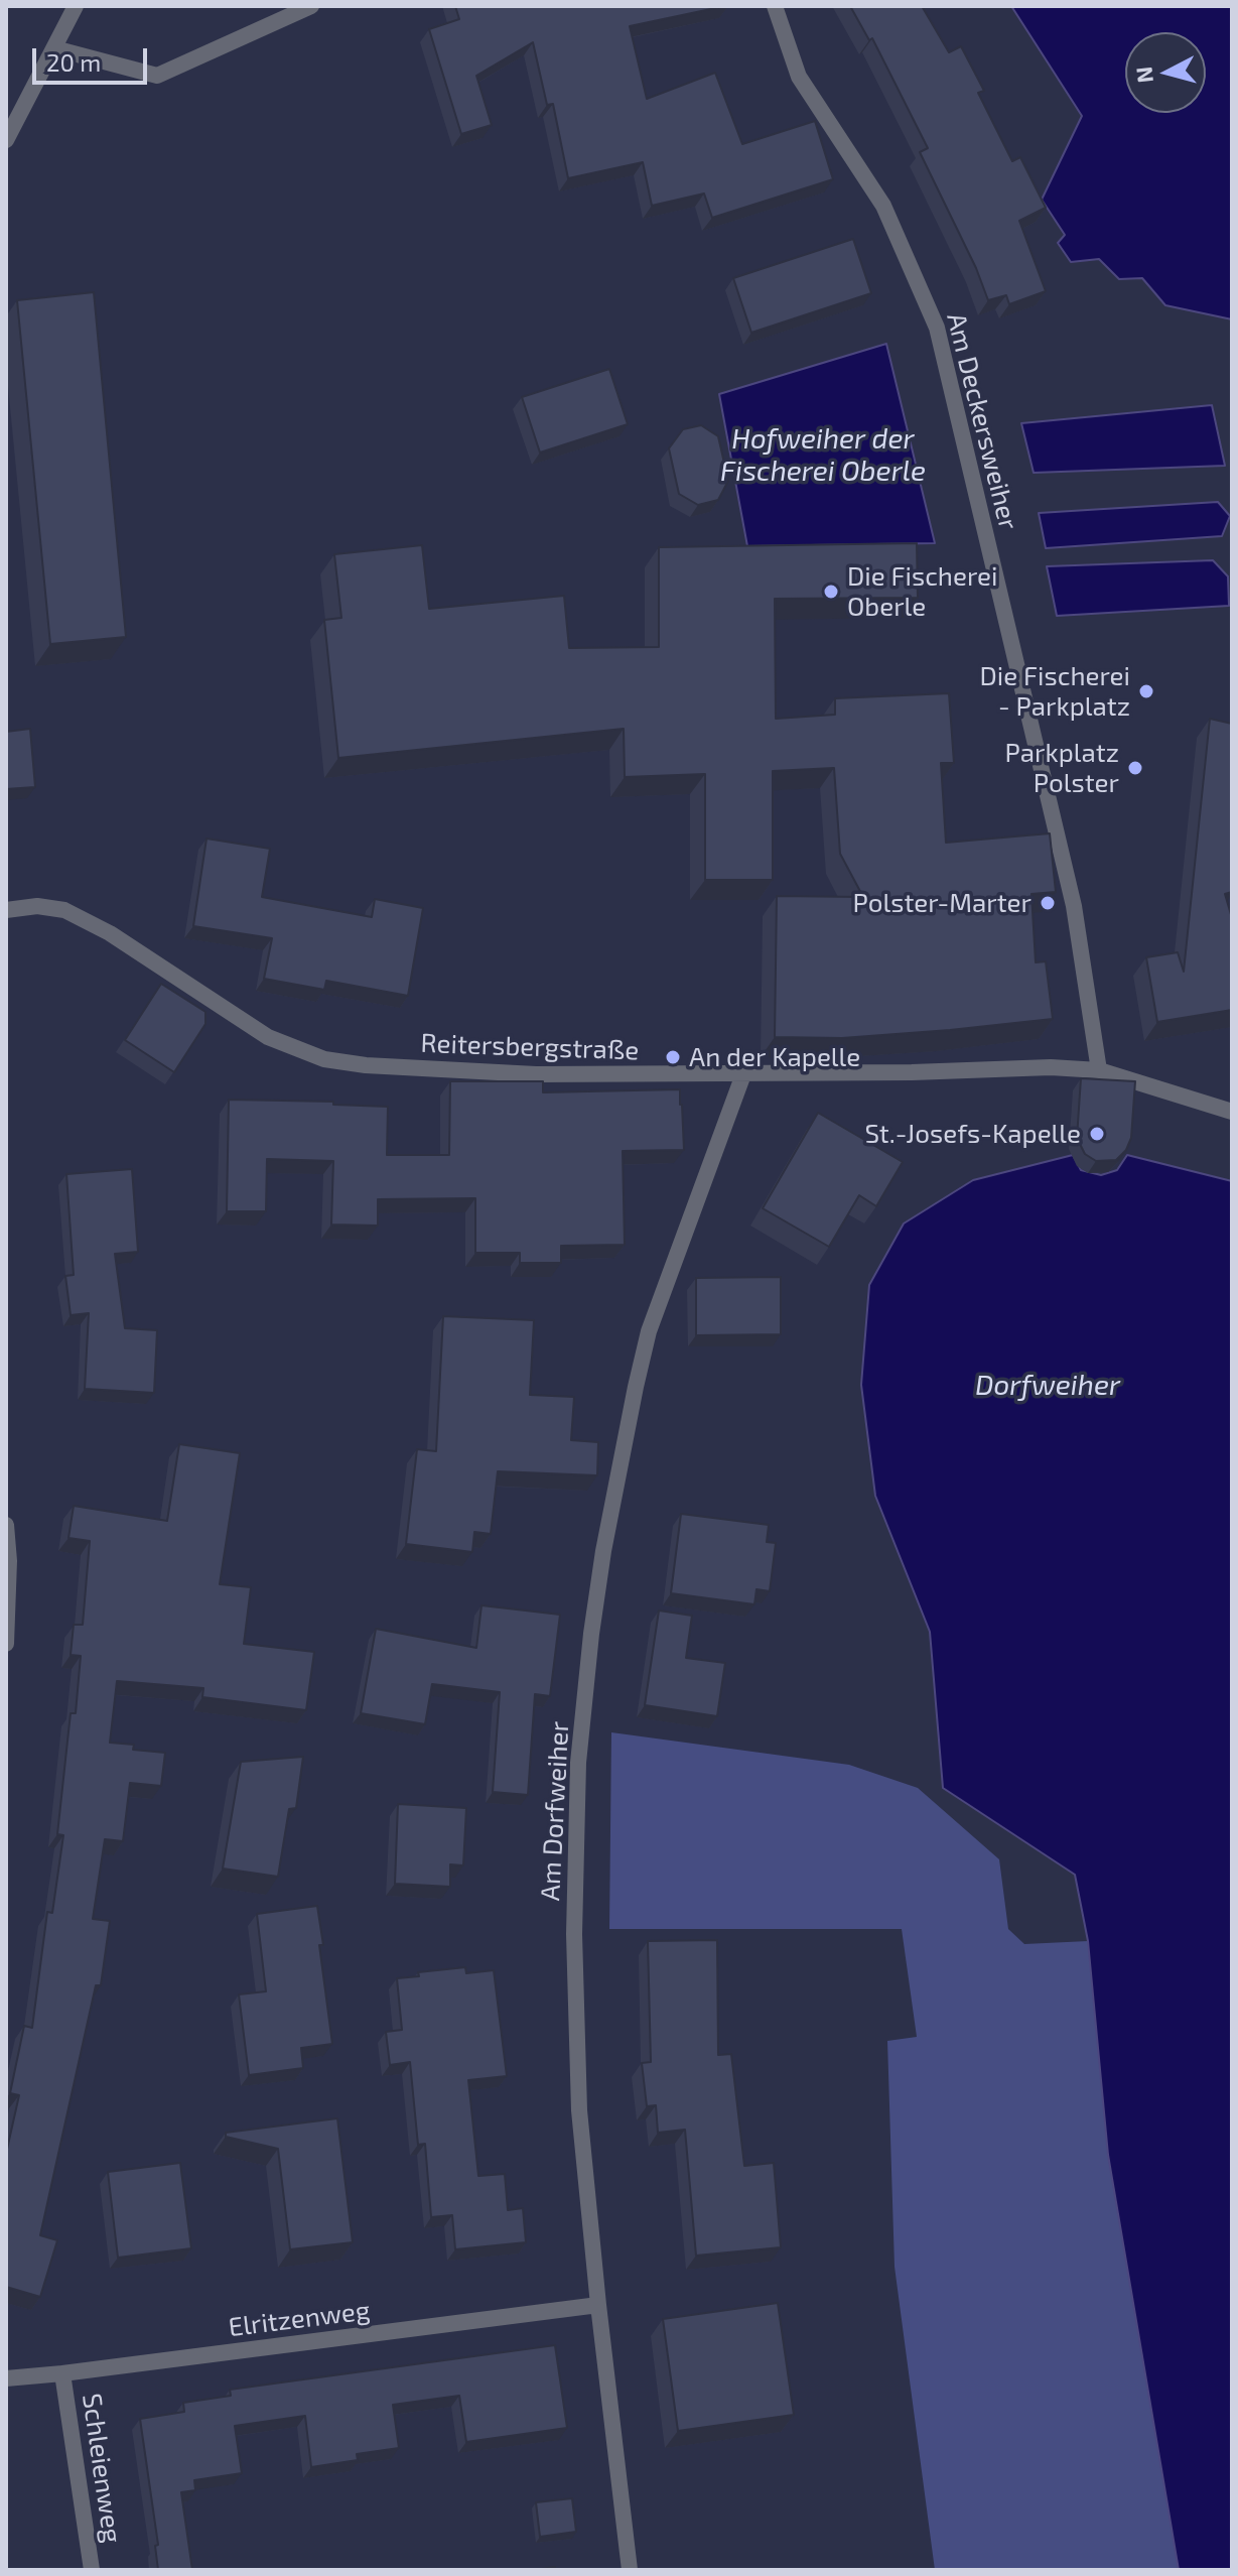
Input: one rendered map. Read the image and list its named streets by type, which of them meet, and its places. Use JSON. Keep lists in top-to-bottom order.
{
  "streets": {
    "street": [
      "Am Deckersweiher",
      "Reitersbergstraße",
      "Am Dorfweiher",
      "Elritzenweg",
      "Schleienweg"
    ]
  },
  "crossings": [
    ["Am Deckersweiher", "Reitersbergstraße"],
    ["Reitersbergstraße", "Am Dorfweiher"],
    ["Am Dorfweiher", "Elritzenweg"],
    ["Elritzenweg", "Schleienweg"]
  ],
  "water": ["Hofweiher der Fischerei Oberle", "Dorfweiher"],
  "places": [
    "Die Fischerei Oberle",
    "Die Fischerei - Parkplatz",
    "Parkplatz Polster",
    "Polster-Marter",
    "An der Kapelle",
    "St.-Josefs-Kapelle"
  ],
  "scale_bar": "20 m",
  "north": "left"
}
